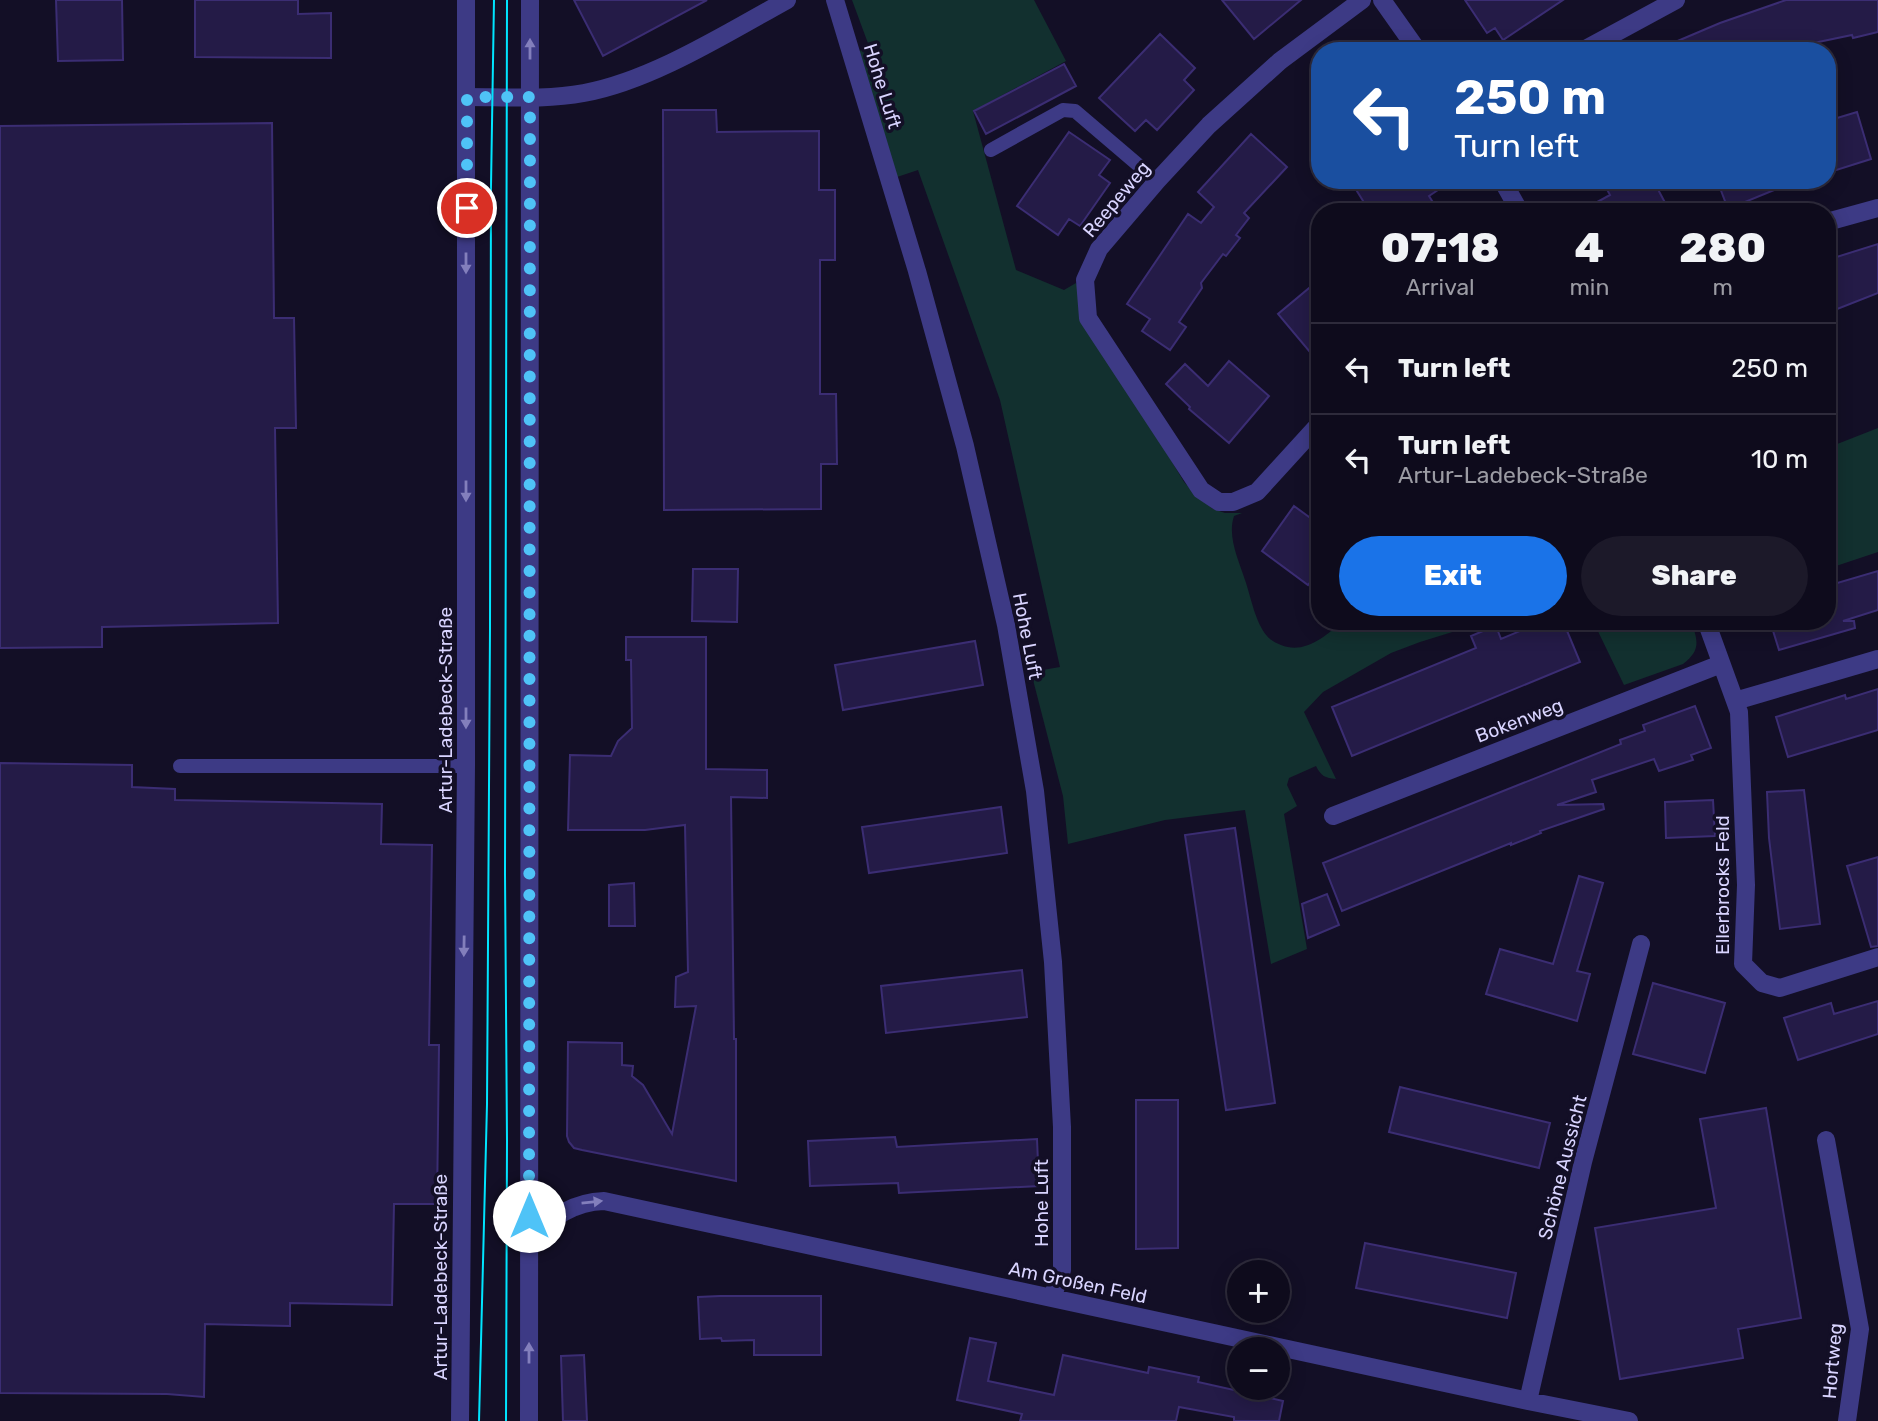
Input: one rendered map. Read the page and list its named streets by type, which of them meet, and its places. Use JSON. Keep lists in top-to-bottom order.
{
  "streets": {
    "street": [
      "Hohe Luft",
      "Reepeweg",
      "Artur-Ladebeck-Straße",
      "Bokenweg",
      "Ellerbrocks Feld",
      "Schöne Aussicht",
      "Am Großen Feld",
      "Hortweg"
    ]
  },
  "crossings": [
    ["Hohe Luft", "Am Großen Feld"],
    ["Bokenweg", "Ellerbrocks Feld"],
    ["Schöne Aussicht", "Am Großen Feld"]
  ],
  "one_way": ["Am Großen Feld"],
  "page": {
    "turn": ["250 m", "Turn left"],
    "eta": [
      "07:18",
      "Arrival",
      "4",
      "min",
      "280",
      "m"
    ],
    "list": [
      {
        "name": "Turn left",
        "value": "250 m"
      },
      {
        "name": "Turn left",
        "note": "Artur-Ladebeck-Straße",
        "value": "10 m"
      }
    ],
    "buttons": ["Exit", "Share"],
    "map_buttons": ["+", "−"]
  }
}
